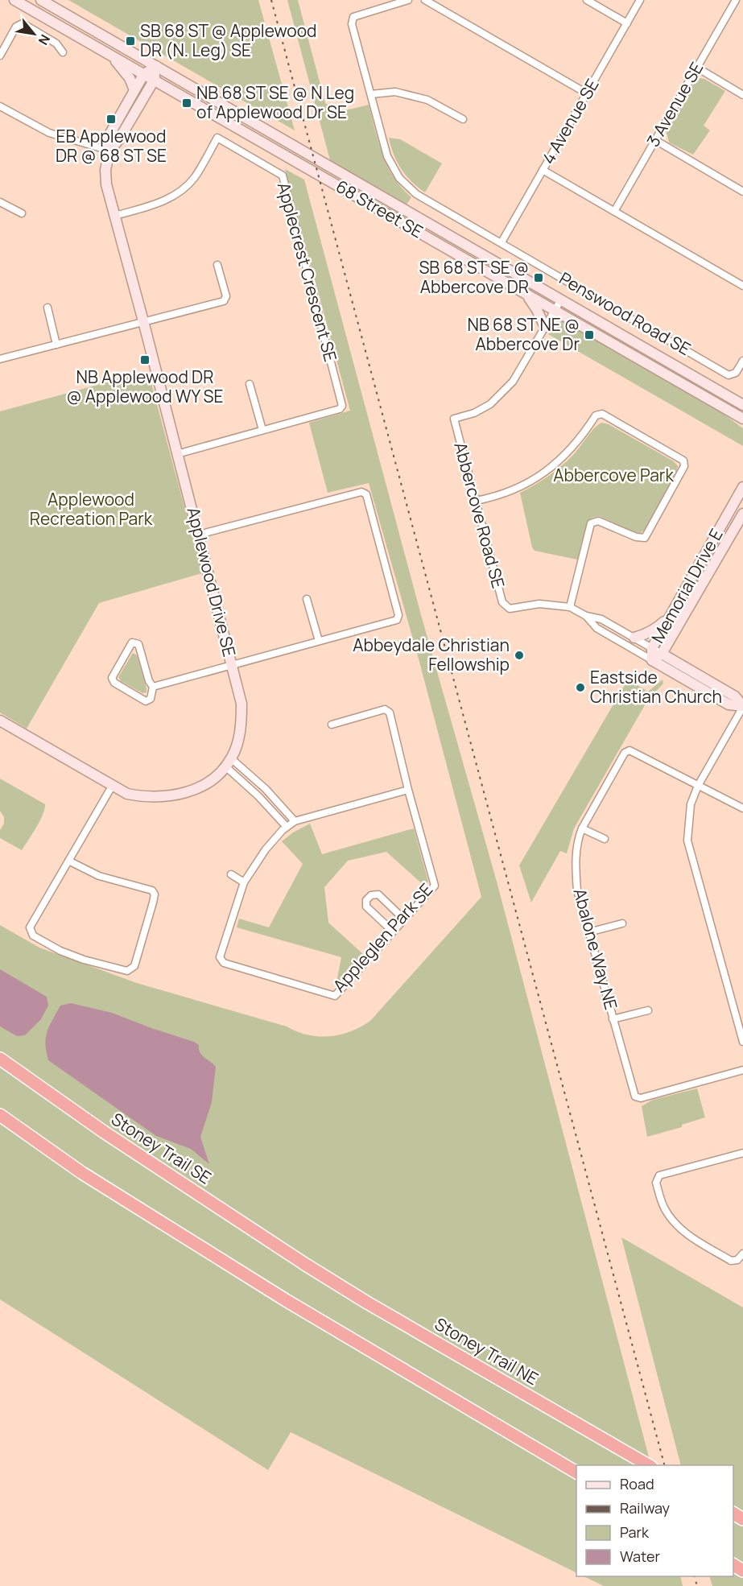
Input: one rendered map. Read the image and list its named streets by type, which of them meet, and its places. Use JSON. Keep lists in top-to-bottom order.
{
  "streets": {
    "highway": ["Stoney Trail SE", "Stoney Trail NE"],
    "main road": ["68 Street SE", "Applewood Drive SE", "Memorial Drive E"],
    "street": [
      "3 Avenue SE",
      "4 Avenue SE",
      "Applecrest Crescent SE",
      "Penswood Road SE",
      "Abbercove Road SE",
      "Appleglen Park SE",
      "Abalone Way NE"
    ]
  },
  "crossings": [
    ["4 Avenue SE", "Penswood Road SE"],
    ["68 Street SE", "Applewood Drive SE"],
    ["Applecrest Crescent SE", "Applewood Drive SE"],
    ["Stoney Trail SE", "Stoney Trail NE"]
  ],
  "parks": ["Abbercove Park", "Applewood Recreation Park"],
  "places": {
    "transit": [
      "SB 68 ST @ Applewood DR (N. Leg) SE",
      "NB 68 ST SE @ N Leg of Applewood Dr SE",
      "EB Applewood DR @ 68 ST SE",
      "SB 68 ST SE @ Abbercove DR",
      "NB 68 ST NE @ Abbercove Dr",
      "NB Applewood DR @ Applewood WY SE"
    ],
    "other": ["Abbeydale Christian Fellowship", "Eastside Christian Church"]
  },
  "legend": [
    "Road",
    "Railway",
    "Park",
    "Water"
  ],
  "north": "bottom right"
}
